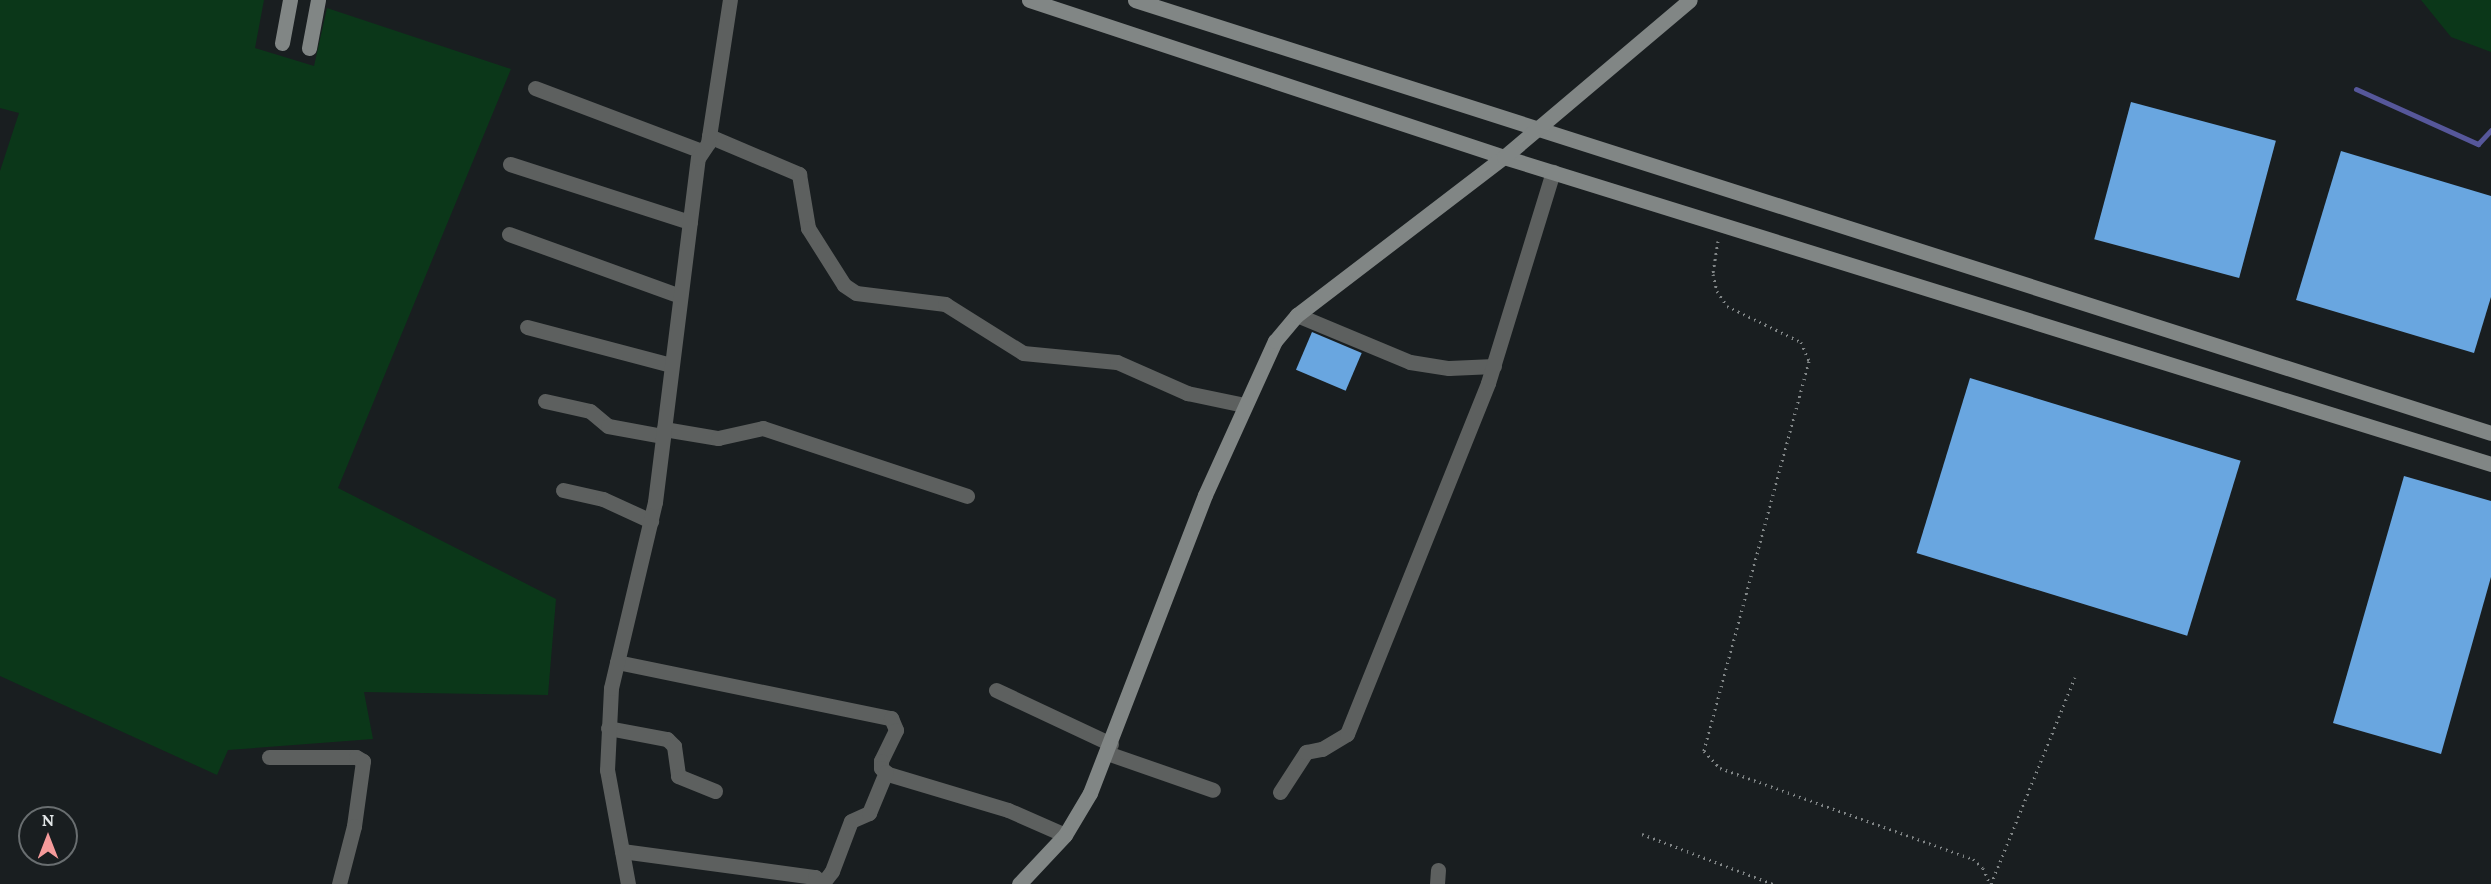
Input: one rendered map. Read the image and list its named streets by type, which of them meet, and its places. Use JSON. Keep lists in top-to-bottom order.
{
  "north": "top"
}
